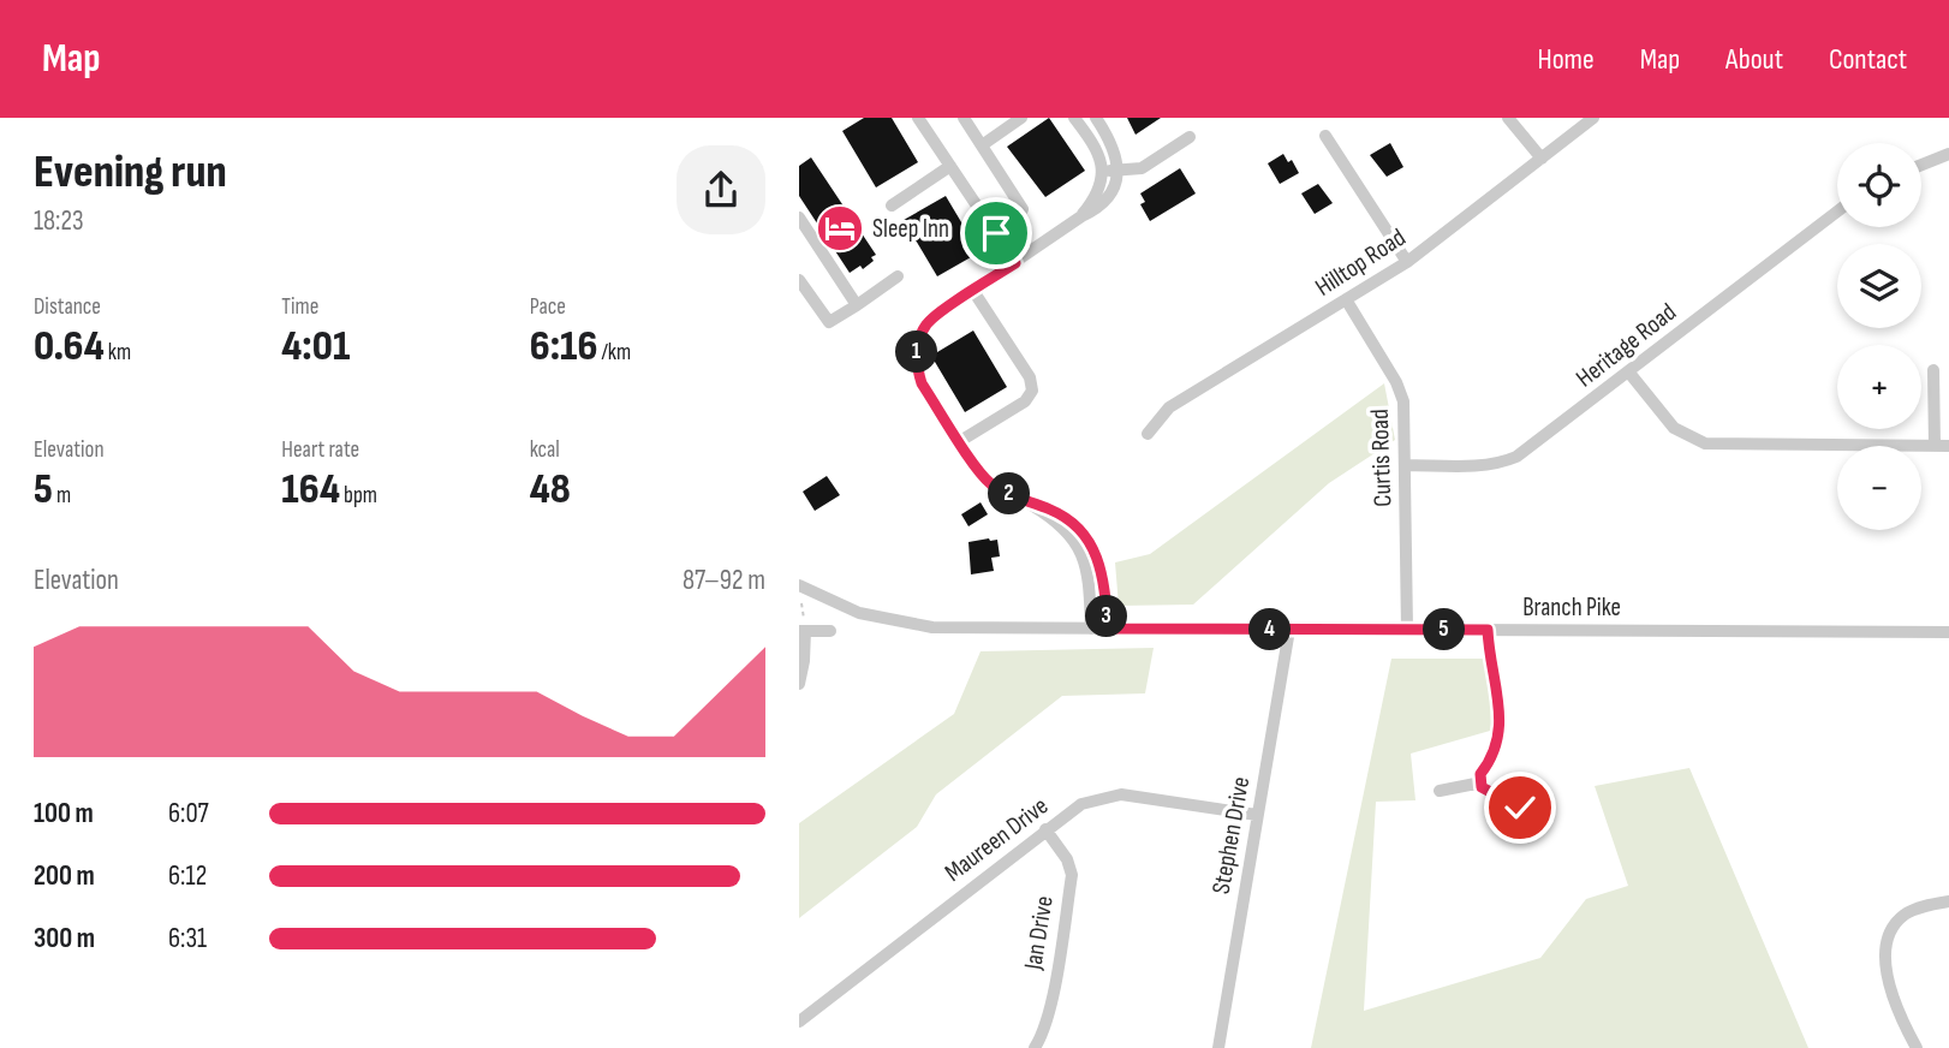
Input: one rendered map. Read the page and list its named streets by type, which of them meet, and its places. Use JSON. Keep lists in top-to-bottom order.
{
  "streets": {
    "street": [
      "Hilltop Road",
      "Heritage Road",
      "Curtis Road",
      "Branch Pike",
      "Stephen Drive",
      "Maureen Drive",
      "Jan Drive"
    ]
  },
  "crossings": [
    ["Hilltop Road", "Curtis Road"],
    ["Heritage Road", "Curtis Road"],
    ["Curtis Road", "Branch Pike"],
    ["Branch Pike", "Stephen Drive"],
    ["Stephen Drive", "Maureen Drive"],
    ["Maureen Drive", "Jan Drive"]
  ],
  "places": {
    "hotel": ["Sleep Inn"]
  },
  "page": {
    "header": "Map",
    "nav": [
      "Home",
      "Map",
      "About",
      "Contact"
    ],
    "heading": ["Evening run", "18:23"],
    "map_buttons": ["+", "−"],
    "stats": [
      ["Distance", "0.64 km"],
      ["Time", "4:01"],
      ["Pace", "6:16 /km"],
      ["Elevation", "5 m"],
      ["Heart rate", "164 bpm"],
      ["kcal", "48"]
    ],
    "pins": [
      "1",
      "2",
      "3",
      "4",
      "5"
    ],
    "chart": ["Elevation", "87–92 m"],
    "list": [
      {
        "name": "100 m",
        "note": "6:07"
      },
      {
        "name": "200 m",
        "note": "6:12"
      },
      {
        "name": "300 m",
        "note": "6:31"
      }
    ]
  }
}
